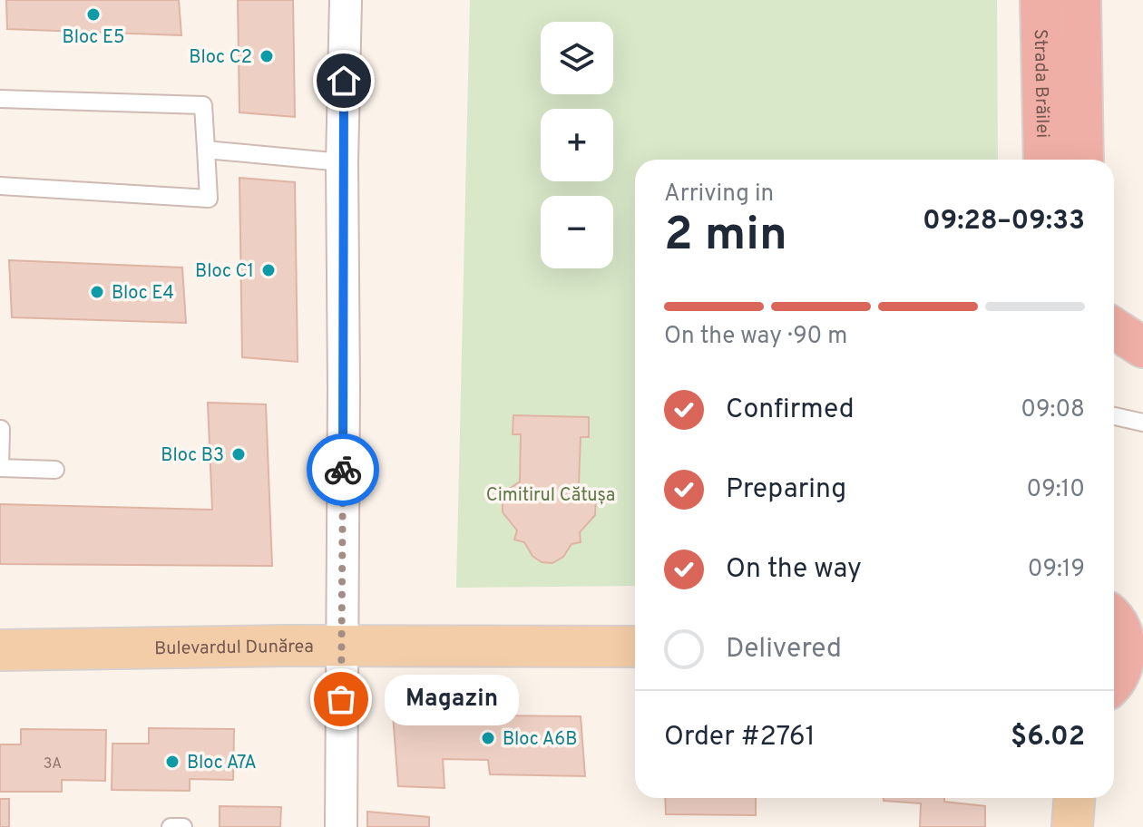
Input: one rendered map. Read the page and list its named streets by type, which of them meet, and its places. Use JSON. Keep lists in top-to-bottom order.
{
  "streets": {
    "highway": ["Strada Brăilei"],
    "main road": ["Bulevardul Dunărea"]
  },
  "parks": ["Cimitirul Cătușa"],
  "places": [
    "Bloc E5",
    "Bloc C2",
    "Bloc C1",
    "Bloc E4",
    "Bloc B3",
    "Magazin",
    "Bloc A6B",
    "Bloc A7A"
  ],
  "house_numbers": ["3A"],
  "page": {
    "map_buttons": ["+", "−"],
    "heading": ["2 min", "Arriving in", "09:28–09:33"],
    "panel": ["Order #2761", "$6.02"],
    "bar": "On the way · 90 m",
    "list": [
      ["Confirmed", "09:08"],
      ["Preparing", "09:10"],
      ["On the way", "09:19"],
      "Delivered"
    ],
    "bubble": "Magazin"
  }
}
